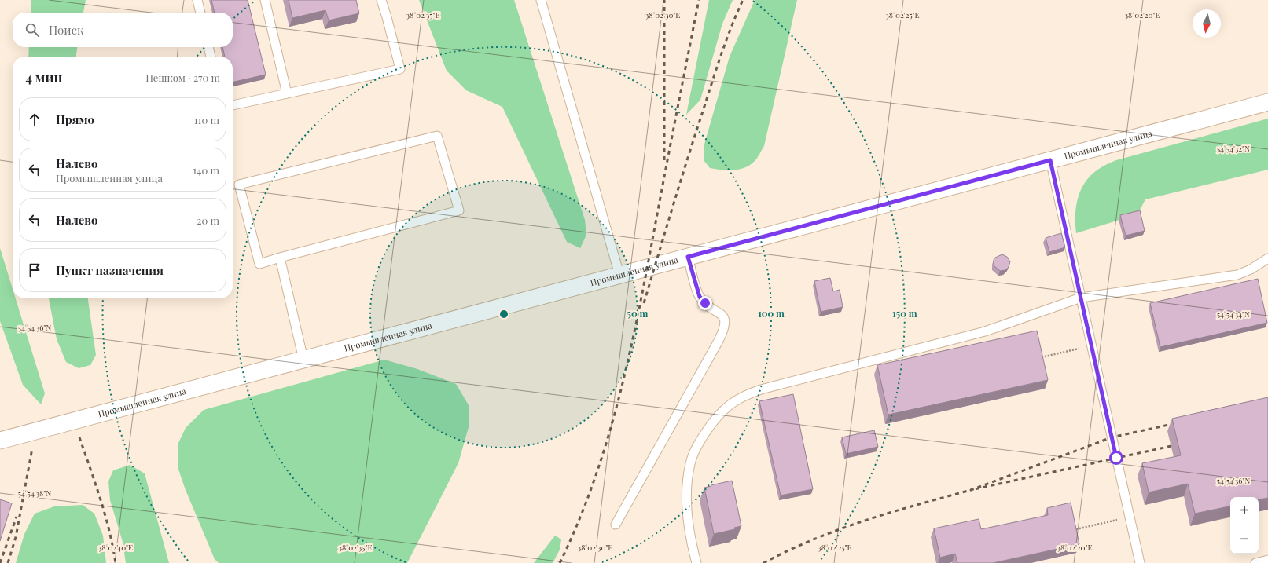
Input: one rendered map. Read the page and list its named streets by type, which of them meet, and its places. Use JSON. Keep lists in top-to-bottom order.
{
  "streets": {
    "street": ["Промышленная улица"]
  },
  "north": "bottom",
  "page": {
    "search": "Поиск",
    "heading": ["4 мин", "Пешком · 270 m"],
    "list": [
      ["Прямо", "110 m"],
      ["Налево", "Промышленная улица", "140 m"],
      ["Налево", "20 m"],
      "Пункт назначения"
    ],
    "map_buttons": ["+", "−"]
  },
  "coordinates": [
    "38°02'35\"E",
    "38°02'30\"E",
    "38°02'25\"E",
    "38°02'20\"E",
    "54°54'32\"N",
    "54°54'34\"N",
    "54°54'36\"N",
    "54°54'38\"N",
    "38°02'40\"E"
  ],
  "rings": ["50 m", "100 m", "150 m"]
}
